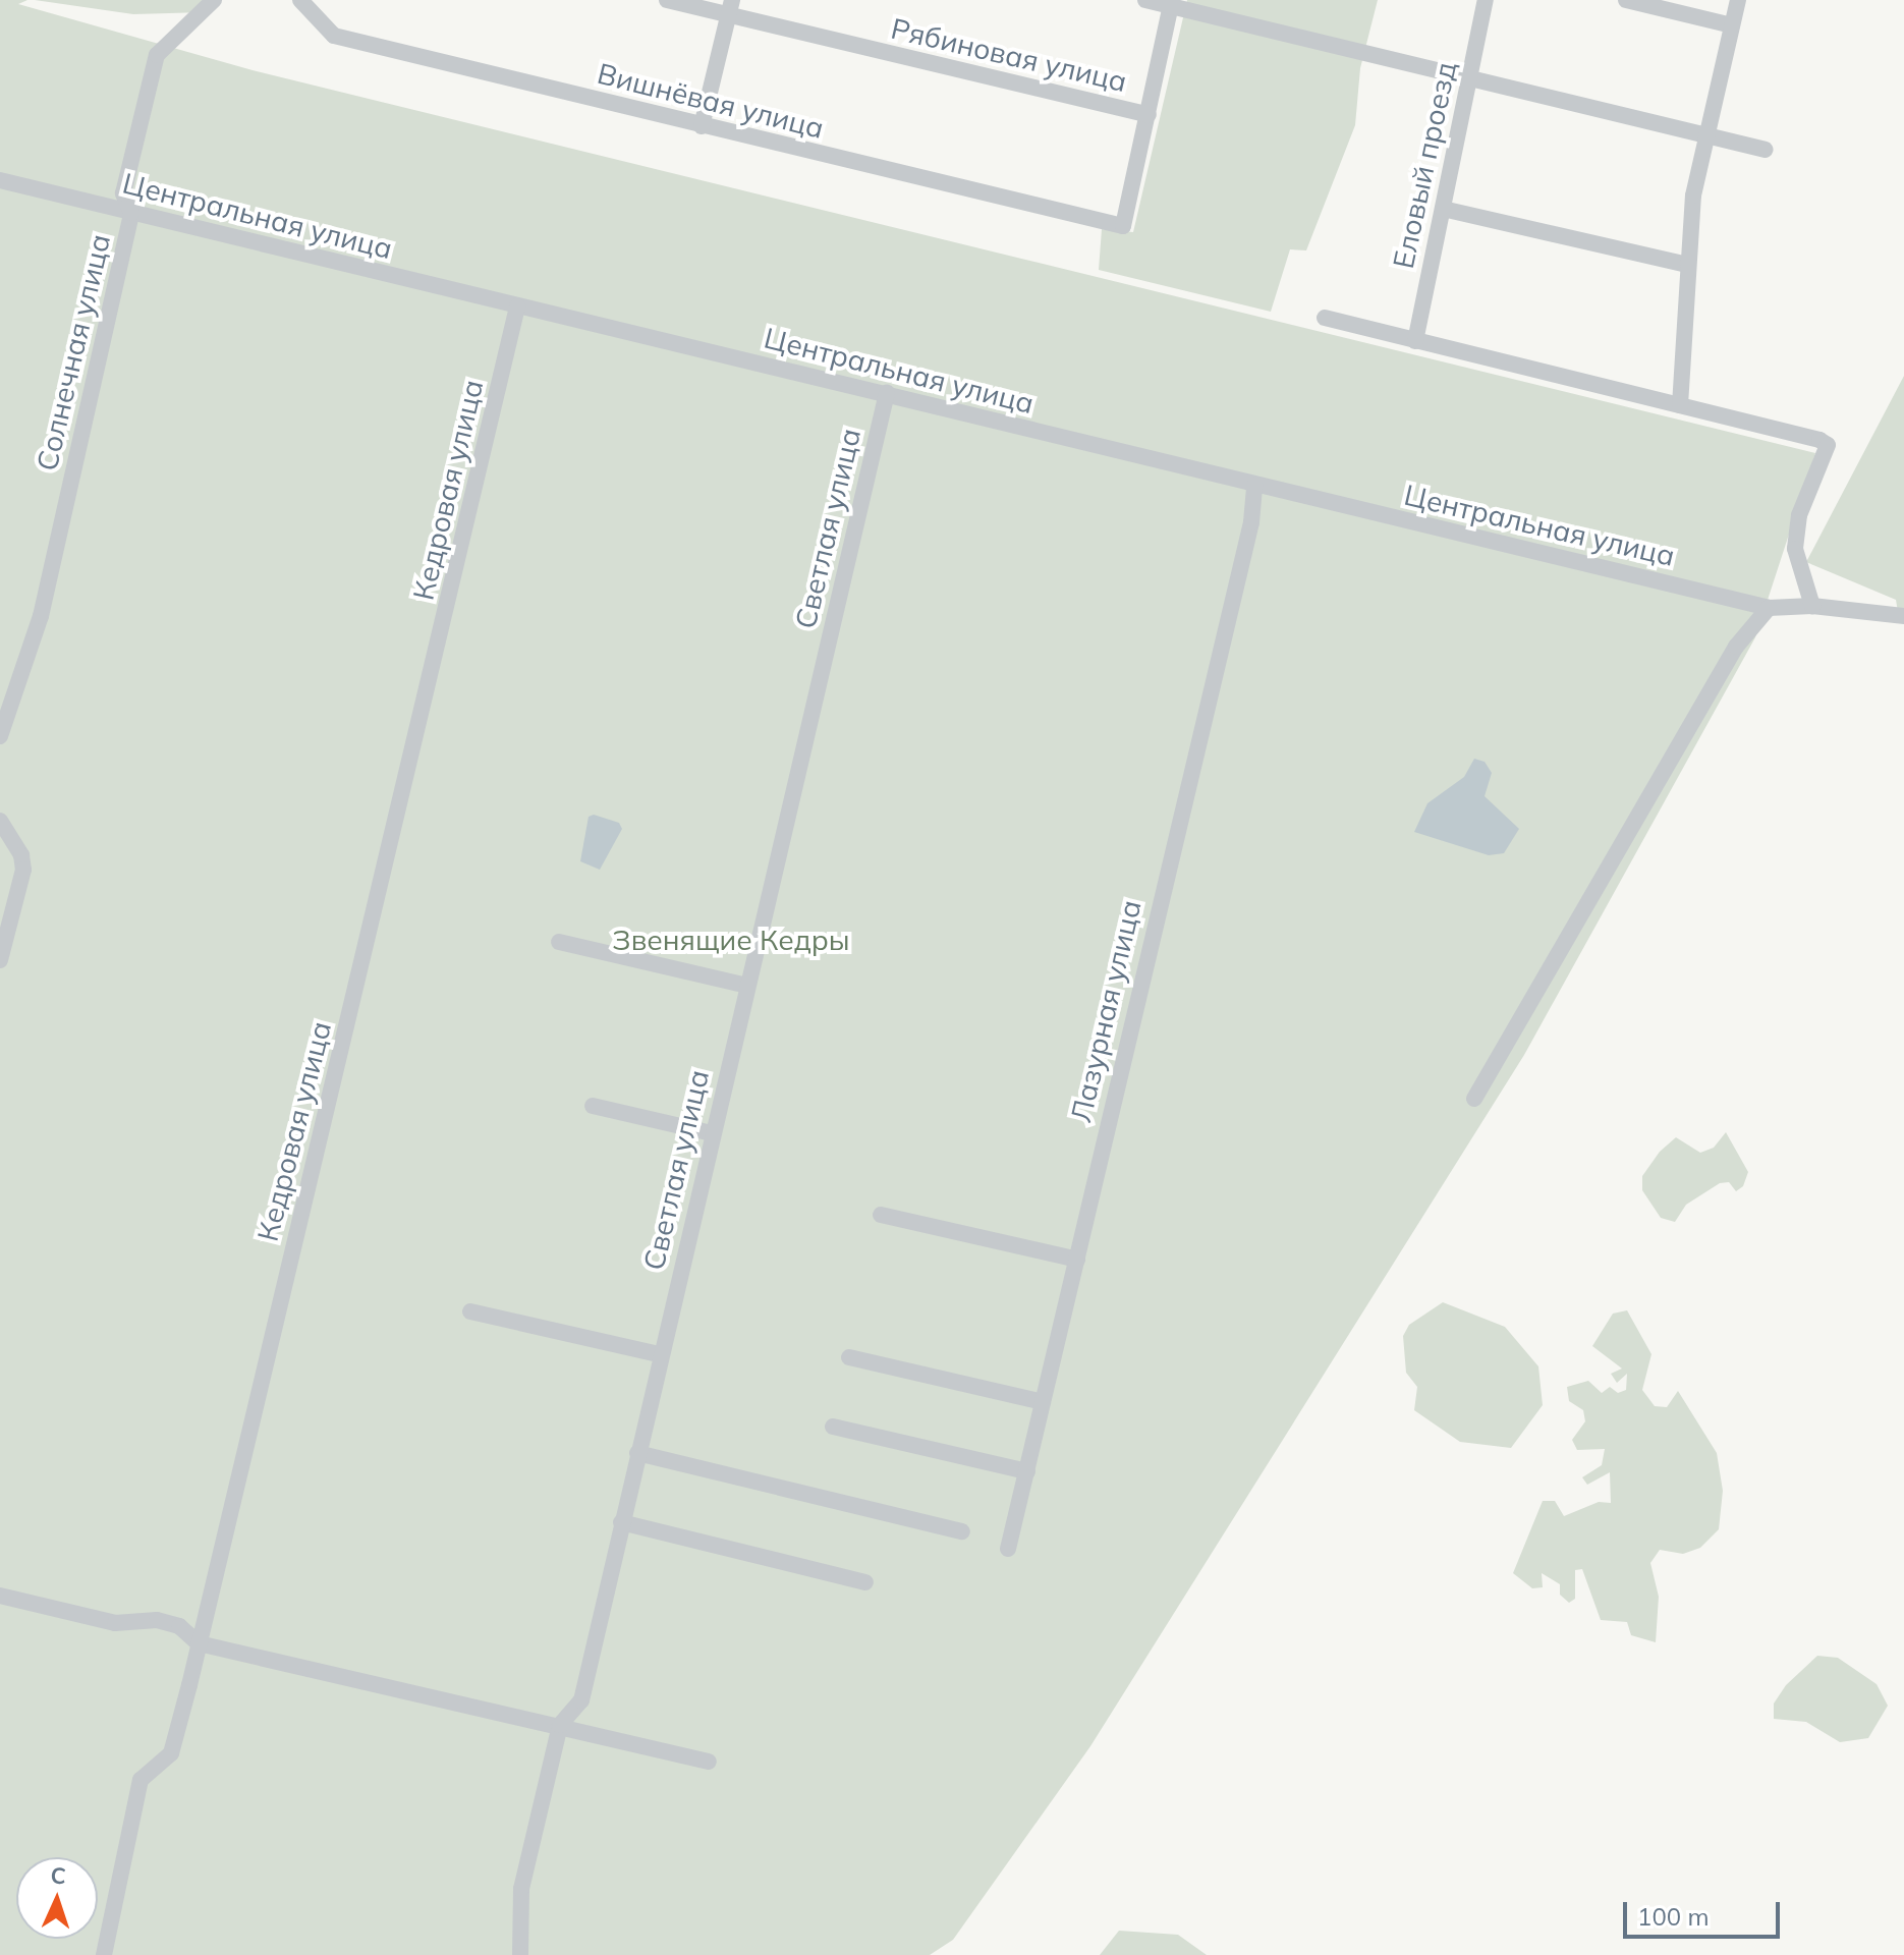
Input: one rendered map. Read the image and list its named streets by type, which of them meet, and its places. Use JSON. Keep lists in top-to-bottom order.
{
  "streets": {
    "street": [
      "Рябиновая улица",
      "Вишнёвая улица",
      "Еловый проезд",
      "Центральная улица",
      "Солнечная улица",
      "Кедровая улица",
      "Светлая улица",
      "Лазурная улица"
    ]
  },
  "crossings": [
    ["Рябиновая улица", "Вишнёвая улица"],
    ["Центральная улица", "Солнечная улица"],
    ["Центральная улица", "Кедровая улица"],
    ["Центральная улица", "Светлая улица"],
    ["Центральная улица", "Лазурная улица"]
  ],
  "parks": ["Звенящие Кедры"],
  "scale_bar": "100 m",
  "north": "top"
}
